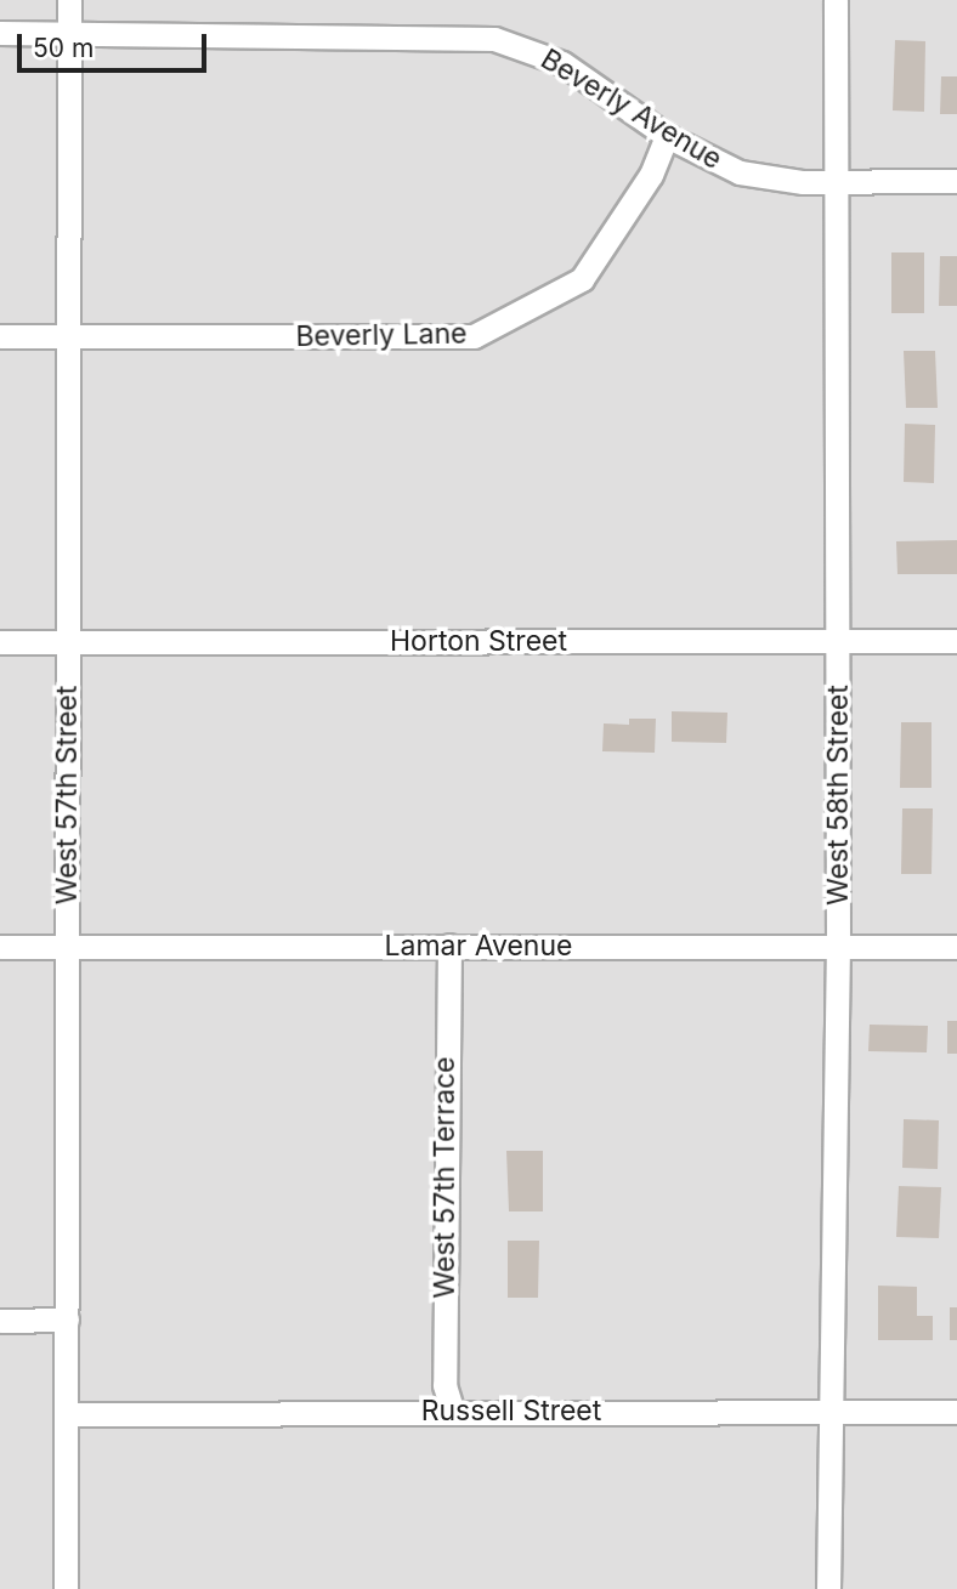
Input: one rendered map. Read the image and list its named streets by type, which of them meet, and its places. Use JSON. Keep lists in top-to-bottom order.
{
  "streets": {
    "street": [
      "Beverly Avenue",
      "Beverly Lane",
      "Horton Street",
      "West 57th Street",
      "West 58th Street",
      "Lamar Avenue",
      "West 57th Terrace",
      "Russell Street"
    ]
  },
  "crossings": [
    ["Beverly Avenue", "Beverly Lane"],
    ["Beverly Avenue", "West 57th Street"],
    ["Beverly Avenue", "West 58th Street"],
    ["Beverly Lane", "West 57th Street"],
    ["Horton Street", "West 57th Street"],
    ["Horton Street", "West 58th Street"],
    ["West 57th Street", "Lamar Avenue"],
    ["West 57th Street", "Russell Street"],
    ["West 58th Street", "Lamar Avenue"],
    ["West 58th Street", "Russell Street"],
    ["Lamar Avenue", "West 57th Terrace"],
    ["West 57th Terrace", "Russell Street"]
  ],
  "scale_bar": "50 m"
}
